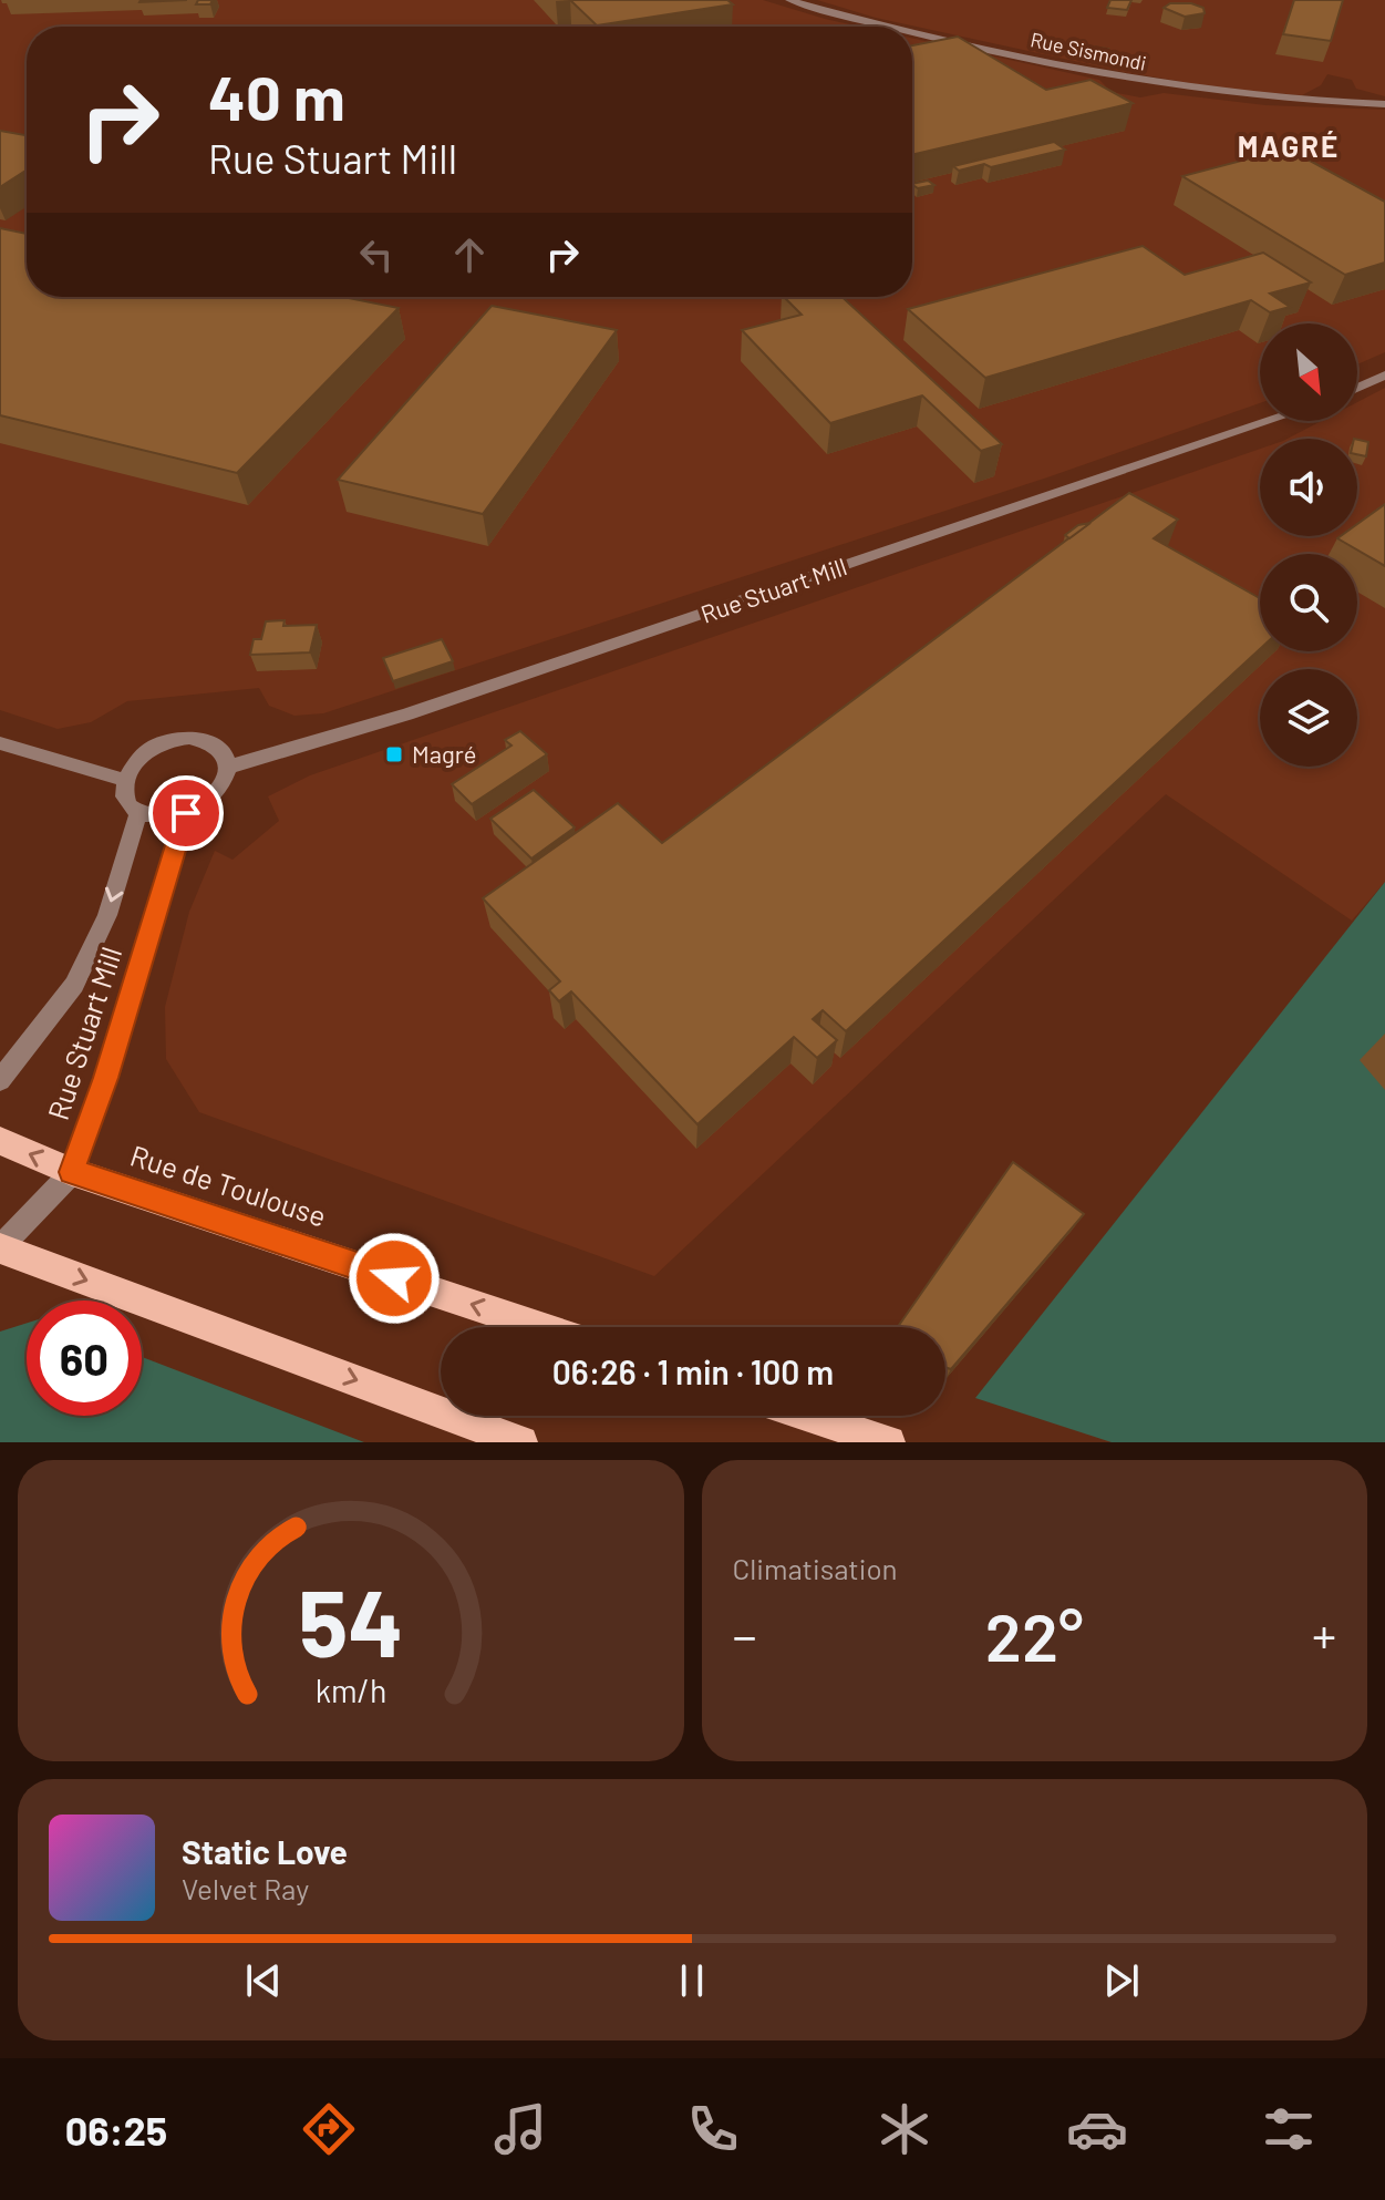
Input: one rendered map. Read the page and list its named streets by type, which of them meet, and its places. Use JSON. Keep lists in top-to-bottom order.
{
  "streets": {
    "main road": ["Rue de Toulouse"],
    "street": ["Rue Sismondi", "Rue Stuart Mill"]
  },
  "crossings": [
    ["Rue Stuart Mill", "Rue de Toulouse"]
  ],
  "districts": ["MAGRÉ"],
  "places": {
    "transit": ["Magré"]
  },
  "north": "bottom right",
  "page": {
    "turn": ["40 m", "Rue Stuart Mill"],
    "limit": "60",
    "trip": "06:26 · 1 min · 100 m",
    "tile": "Climatisation",
    "heat": ["−", "22°", "+"],
    "song": ["Static Love", "Velvet Ray"],
    "tabs": "06:25",
    "gauge": ["54", "km/h"]
  }
}
